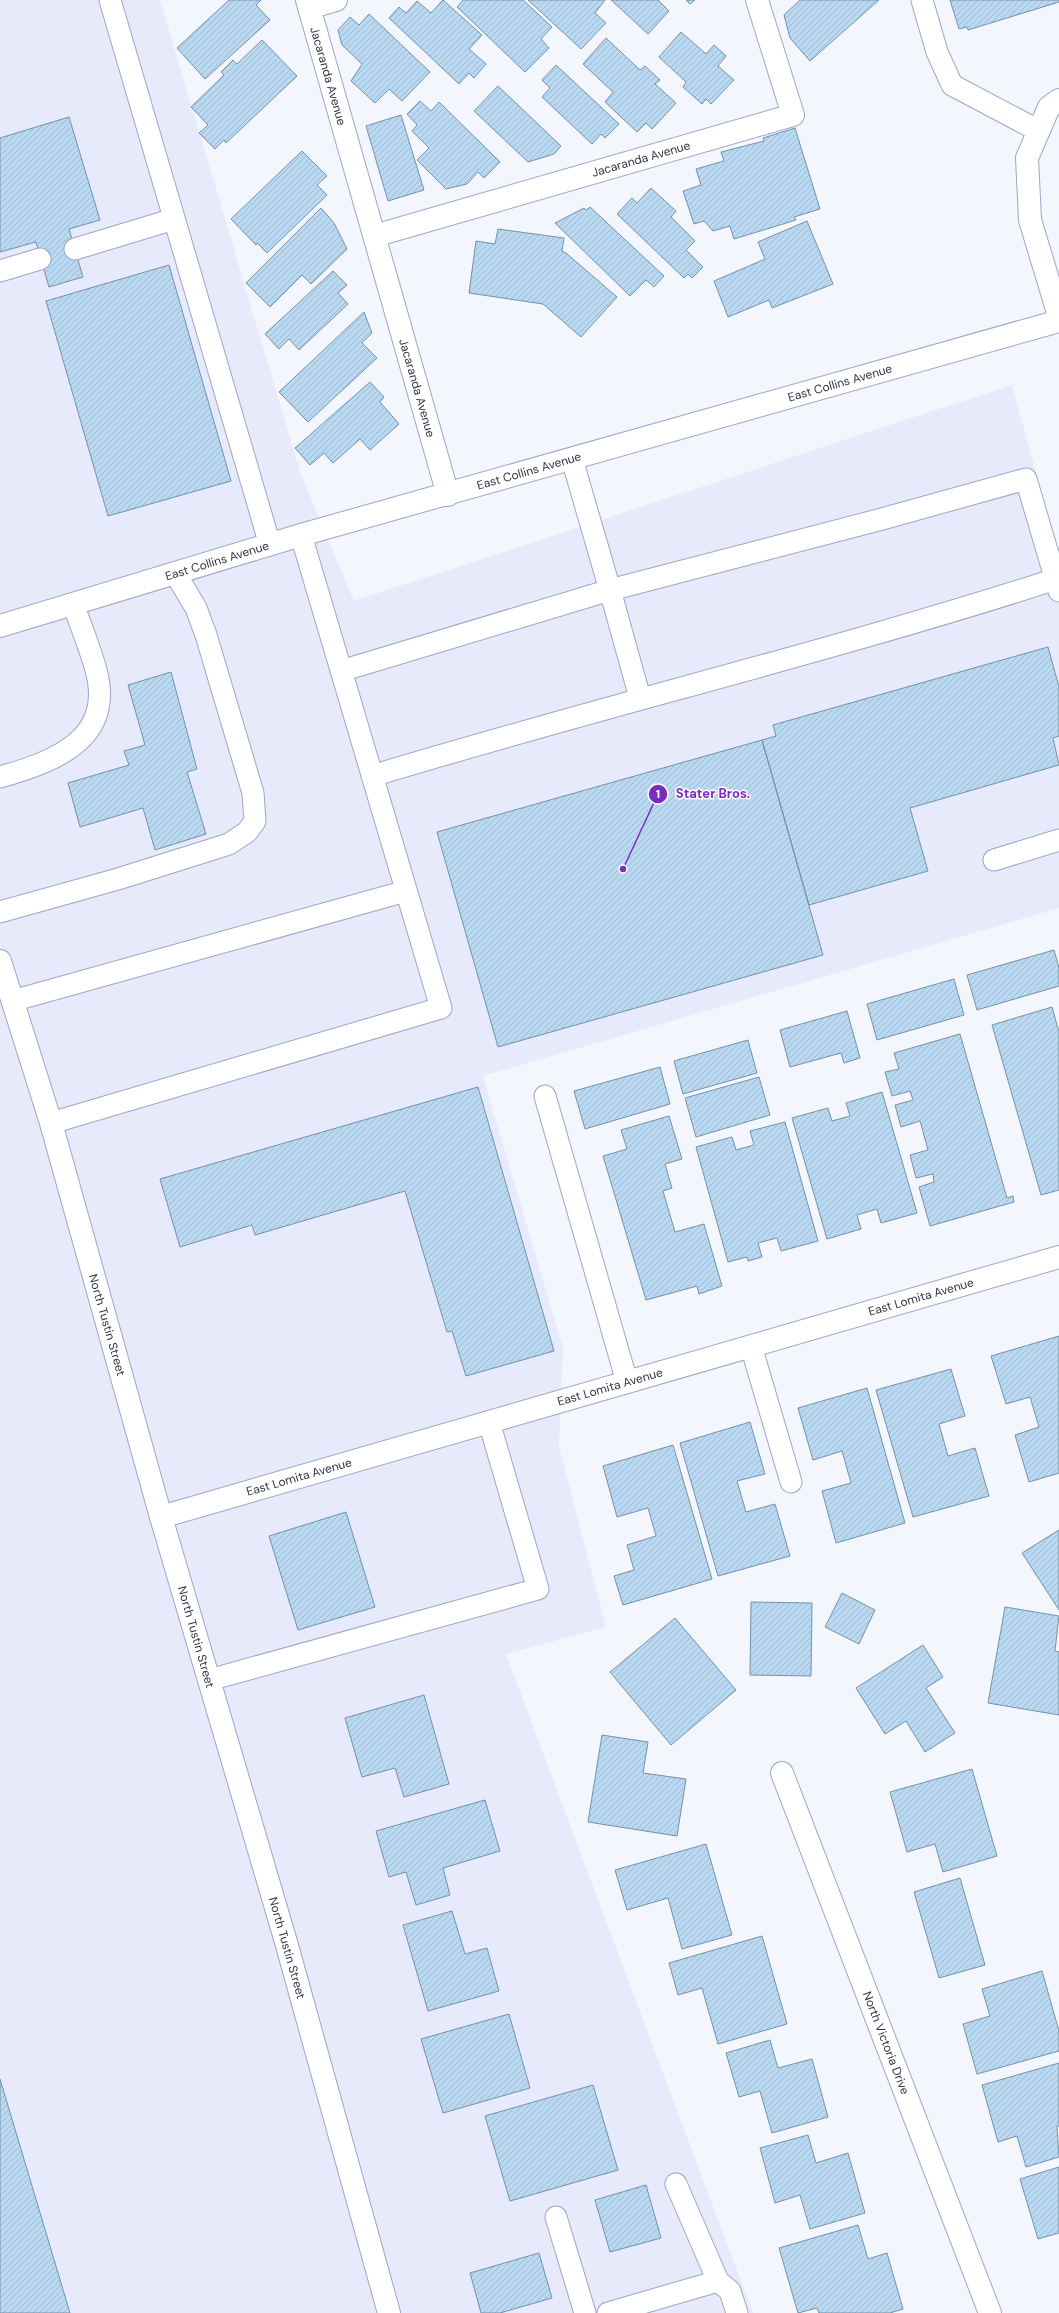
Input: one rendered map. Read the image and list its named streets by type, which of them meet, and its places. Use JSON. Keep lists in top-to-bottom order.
{
  "streets": {
    "street": [
      "Jacaranda Avenue",
      "East Collins Avenue",
      "East Lomita Avenue",
      "North Tustin Street",
      "North Victoria Drive"
    ]
  },
  "crossings": [
    ["Jacaranda Avenue", "East Collins Avenue"],
    ["East Lomita Avenue", "North Tustin Street"]
  ],
  "places": ["Stater Bros."]
}
